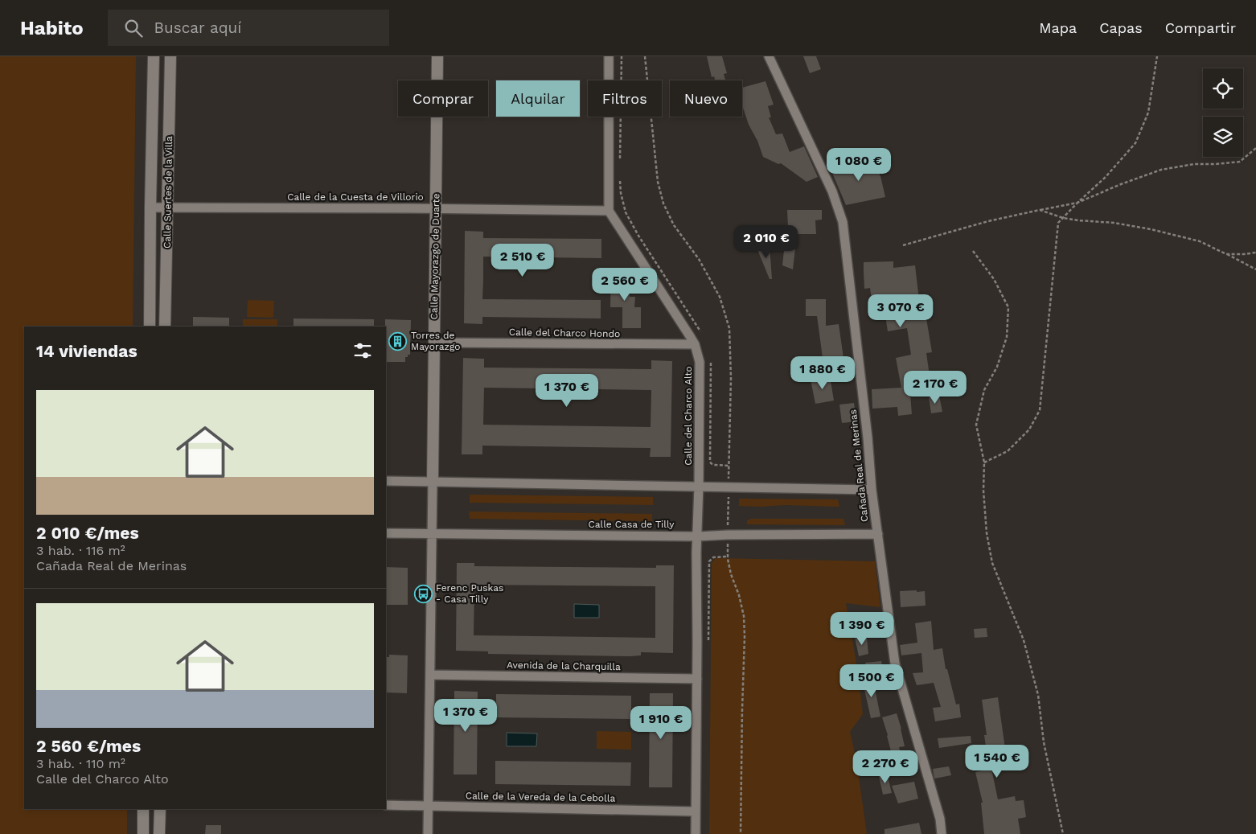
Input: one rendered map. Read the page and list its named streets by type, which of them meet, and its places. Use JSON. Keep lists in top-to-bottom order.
{
  "streets": {
    "main road": ["Calle Suertes de la Villa", "Calle Mayorazgo de Duarte"],
    "street": [
      "Calle de la Cuesta de Villorio",
      "Calle del Charco Hondo",
      "Calle del Charco Alto",
      "Cañada Real de Merinas",
      "Calle Casa de Tilly",
      "Avenida de la Charquilla",
      "Calle de la Vereda de la Cebolla"
    ]
  },
  "crossings": [
    ["Calle Suertes de la Villa", "Calle de la Cuesta de Villorio"],
    ["Calle de la Cuesta de Villorio", "Calle Mayorazgo de Duarte"],
    ["Calle de la Cuesta de Villorio", "Calle del Charco Alto"],
    ["Calle Mayorazgo de Duarte", "Calle del Charco Hondo"],
    ["Calle del Charco Hondo", "Calle del Charco Alto"],
    ["Calle del Charco Alto", "Calle Casa de Tilly"],
    ["Calle del Charco Alto", "Avenida de la Charquilla"],
    ["Calle del Charco Alto", "Calle de la Vereda de la Cebolla"],
    ["Cañada Real de Merinas", "Calle Casa de Tilly"]
  ],
  "places": {
    "building": ["Torres de Mayorazgo"],
    "bus stop": ["Ferenc Puskas - Casa Tilly"]
  },
  "page": {
    "header": "Habito",
    "search": "Buscar aquí",
    "nav": ["Mapa", "Capas", "Compartir"],
    "chip": [
      "Comprar",
      "Alquilar",
      "Filtros",
      "Nuevo"
    ],
    "price": [
      "1 080 €",
      "2 010 €",
      "2 510 €",
      "2 560 €",
      "3 070 €",
      "1 880 €",
      "2 170 €",
      "1 370 €",
      "1 390 €",
      "1 500 €",
      "1 370 €",
      "1 910 €",
      "1 540 €",
      "2 270 €"
    ],
    "heading": "14 viviendas",
    "list": [
      {
        "name": "2 010 €/mes",
        "note": "3 hab. · 116 m² · Cañada Real de Merinas"
      },
      {
        "name": "2 560 €/mes",
        "note": "3 hab. · 110 m² · Calle del Charco Alto"
      }
    ]
  }
}
